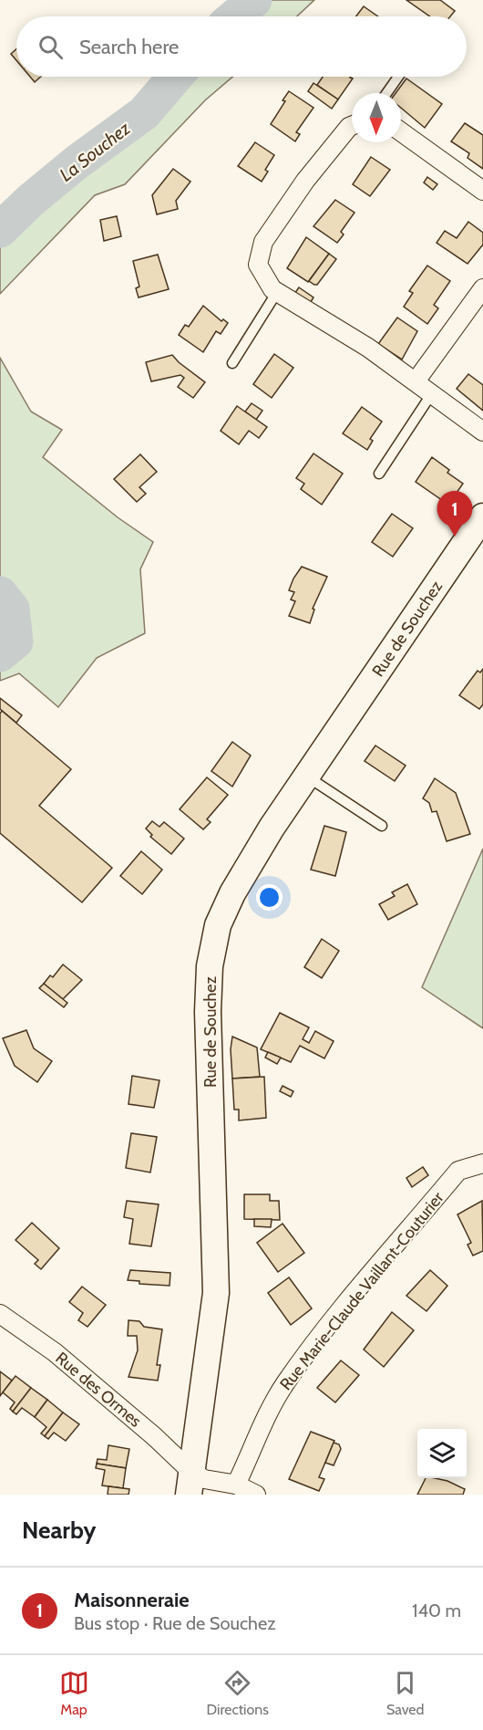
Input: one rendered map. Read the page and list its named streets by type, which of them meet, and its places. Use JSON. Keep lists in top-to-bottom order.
{
  "streets": {
    "main road": ["Rue de Souchez"],
    "street": ["Rue Marie-Claude Vaillant-Couturier", "Rue des Ormes"]
  },
  "crossings": [
    ["Rue de Souchez", "Rue des Ormes"]
  ],
  "water": ["La Souchez"],
  "north": "bottom",
  "page": {
    "search": "Search here",
    "pins": "1",
    "heading": "Nearby",
    "list": [
      {
        "mark": "1",
        "name": "Maisonneraie",
        "note": "Bus stop · Rue de Souchez",
        "value": "140 m"
      }
    ],
    "nav": ["Map", "Directions", "Saved"]
  }
}
